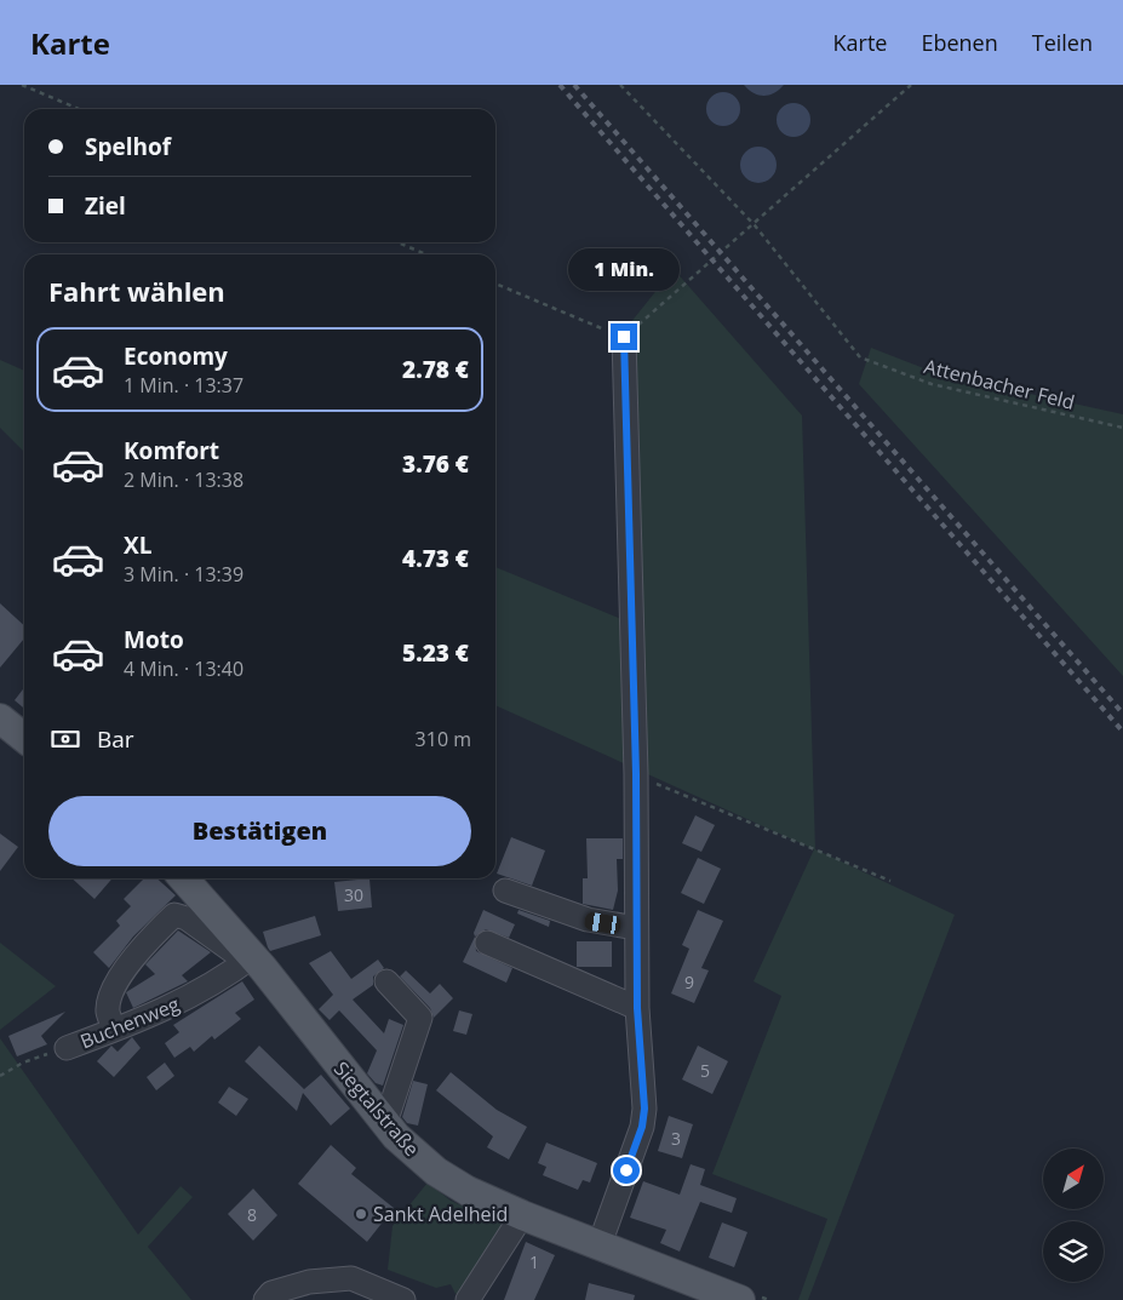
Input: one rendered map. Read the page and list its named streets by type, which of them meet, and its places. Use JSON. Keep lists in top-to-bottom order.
{
  "streets": {
    "main road": ["Siegtalstraße"],
    "street": ["Buchenweg"],
    "path": ["Attenbacher Feld"]
  },
  "crossings": [
    ["Buchenweg", "Siegtalstraße"]
  ],
  "places": ["Sankt Adelheid"],
  "house_numbers": [
    "30",
    "9",
    "5",
    "3",
    "8",
    "1"
  ],
  "north": "top right",
  "page": {
    "header": "Karte",
    "nav": ["Karte", "Ebenen", "Teilen"],
    "banner": ["Spelhof", "Ziel"],
    "bubble": "1 Min.",
    "heading": "Fahrt wählen",
    "list": [
      {
        "name": "Economy",
        "note": "1 Min. · 13:37",
        "value": "2.78 €"
      },
      {
        "name": "Komfort",
        "note": "2 Min. · 13:38",
        "value": "3.76 €"
      },
      {
        "name": "XL",
        "note": "3 Min. · 13:39",
        "value": "4.73 €"
      },
      {
        "name": "Moto",
        "note": "4 Min. · 13:40",
        "value": "5.23 €"
      }
    ],
    "pay": ["Bar", "310 m"],
    "buttons": "Bestätigen"
  }
}
